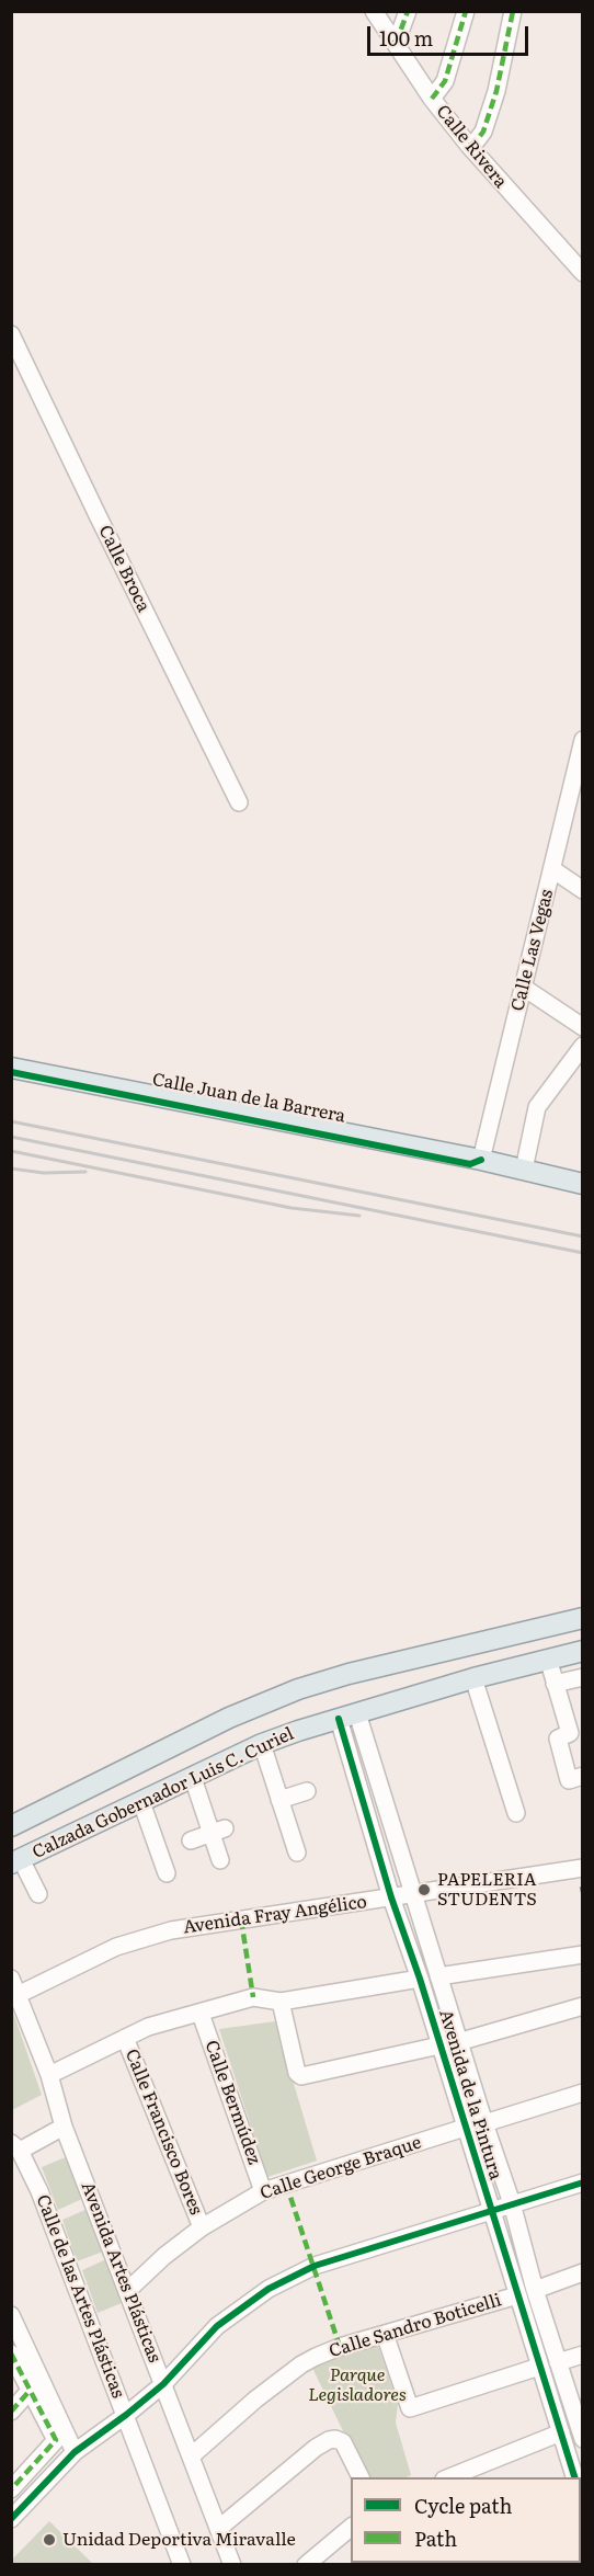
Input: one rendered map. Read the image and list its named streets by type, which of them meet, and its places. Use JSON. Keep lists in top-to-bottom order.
{
  "streets": {
    "main road": ["Calle Juan de la Barrera", "Calzada Gobernador Luis C. Curiel"],
    "street": [
      "Calle Rivera",
      "Calle Broca",
      "Calle Las Vegas",
      "Avenida Fray Angélico",
      "Avenida de la Pintura",
      "Calle Bermúdez",
      "Calle Francisco Bores",
      "Calle George Braque",
      "Avenida Artes Plásticas",
      "Calle de las Artes Plásticas",
      "Calle Sandro Boticelli"
    ]
  },
  "crossings": [
    ["Calle Las Vegas", "Calle Juan de la Barrera"],
    ["Calzada Gobernador Luis C. Curiel", "Avenida de la Pintura"],
    ["Avenida Fray Angélico", "Avenida de la Pintura"],
    ["Avenida Fray Angélico", "Avenida Artes Plásticas"],
    ["Avenida de la Pintura", "Calle George Braque"],
    ["Avenida de la Pintura", "Calle Sandro Boticelli"],
    ["Calle Bermúdez", "Calle George Braque"],
    ["Calle Francisco Bores", "Calle George Braque"],
    ["Calle George Braque", "Avenida Artes Plásticas"],
    ["Avenida Artes Plásticas", "Calle Sandro Boticelli"]
  ],
  "parks": ["Parque Legisladores"],
  "places": ["PAPELERIA STUDENTS", "Unidad Deportiva Miravalle"],
  "legend": ["Cycle path", "Path"],
  "scale_bar": "100 m"
}
